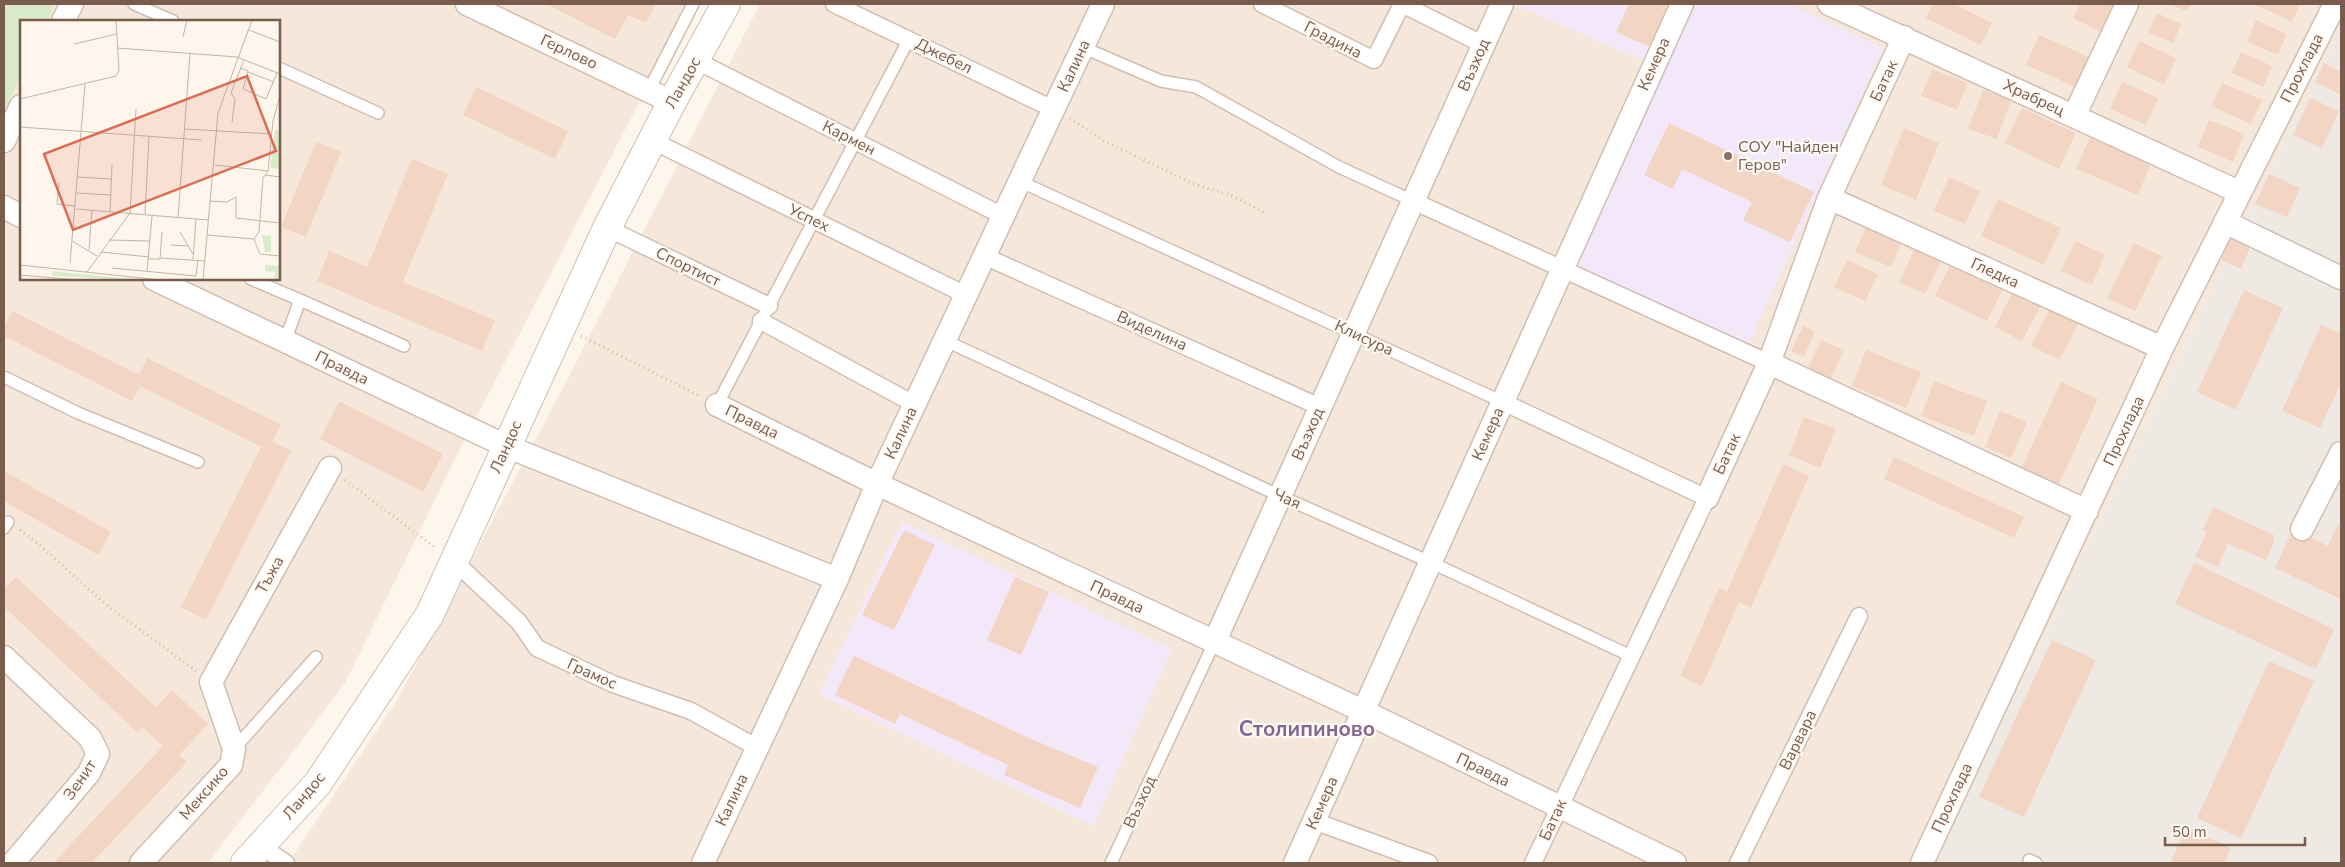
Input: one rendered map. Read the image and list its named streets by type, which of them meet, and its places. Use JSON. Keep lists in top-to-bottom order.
{
  "streets": {
    "street": [
      "Градина",
      "Герлово",
      "Джебел",
      "Кемера",
      "Възход",
      "Калина",
      "Прохлада",
      "Батак",
      "Ландос",
      "Храбрец",
      "Кармен",
      "Успех",
      "Спортист",
      "Гледка",
      "Виделина",
      "Клисура",
      "Правда",
      "Тъжа",
      "Грамос",
      "Варвара",
      "Зенит",
      "Мексико"
    ],
    "lane": ["Чая"]
  },
  "crossings": [
    ["Градина", "Възход"],
    ["Герлово", "Ландос"],
    ["Джебел", "Калина"],
    ["Кемера", "Клисура"],
    ["Кемера", "Правда"],
    ["Кемера", "Чая"],
    ["Възход", "Виделина"],
    ["Възход", "Клисура"],
    ["Възход", "Правда"],
    ["Възход", "Чая"],
    ["Калина", "Кармен"],
    ["Калина", "Успех"],
    ["Калина", "Виделина"],
    ["Калина", "Клисура"],
    ["Калина", "Правда"],
    ["Калина", "Чая"],
    ["Калина", "Грамос"],
    ["Прохлада", "Храбрец"],
    ["Прохлада", "Гледка"],
    ["Батак", "Храбрец"],
    ["Батак", "Гледка"],
    ["Батак", "Клисура"],
    ["Батак", "Правда"],
    ["Батак", "Чая"],
    ["Ландос", "Кармен"],
    ["Ландос", "Успех"],
    ["Ландос", "Спортист"],
    ["Ландос", "Правда"],
    ["Ландос", "Грамос"],
    ["Тъжа", "Мексико"]
  ],
  "districts": ["Столипиново"],
  "places": ["СОУ \"Найден Геров\""],
  "scale_bar": "50 m"
}
